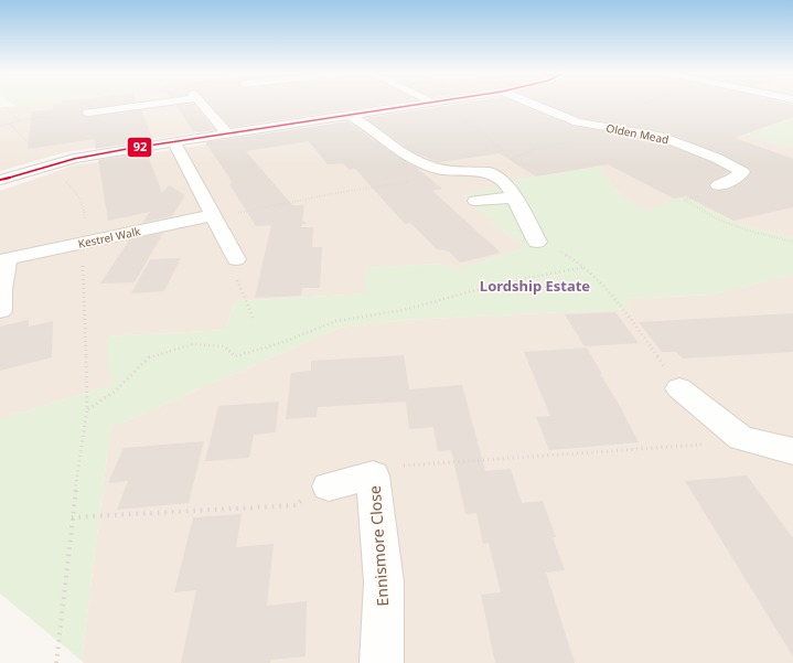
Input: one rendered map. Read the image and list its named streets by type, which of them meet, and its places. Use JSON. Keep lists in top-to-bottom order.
{
  "streets": {
    "street": ["Olden Mead", "Kestrel Walk", "Ennismore Close"]
  },
  "districts": ["Lordship Estate"],
  "lines": ["transit line 92"]
}
